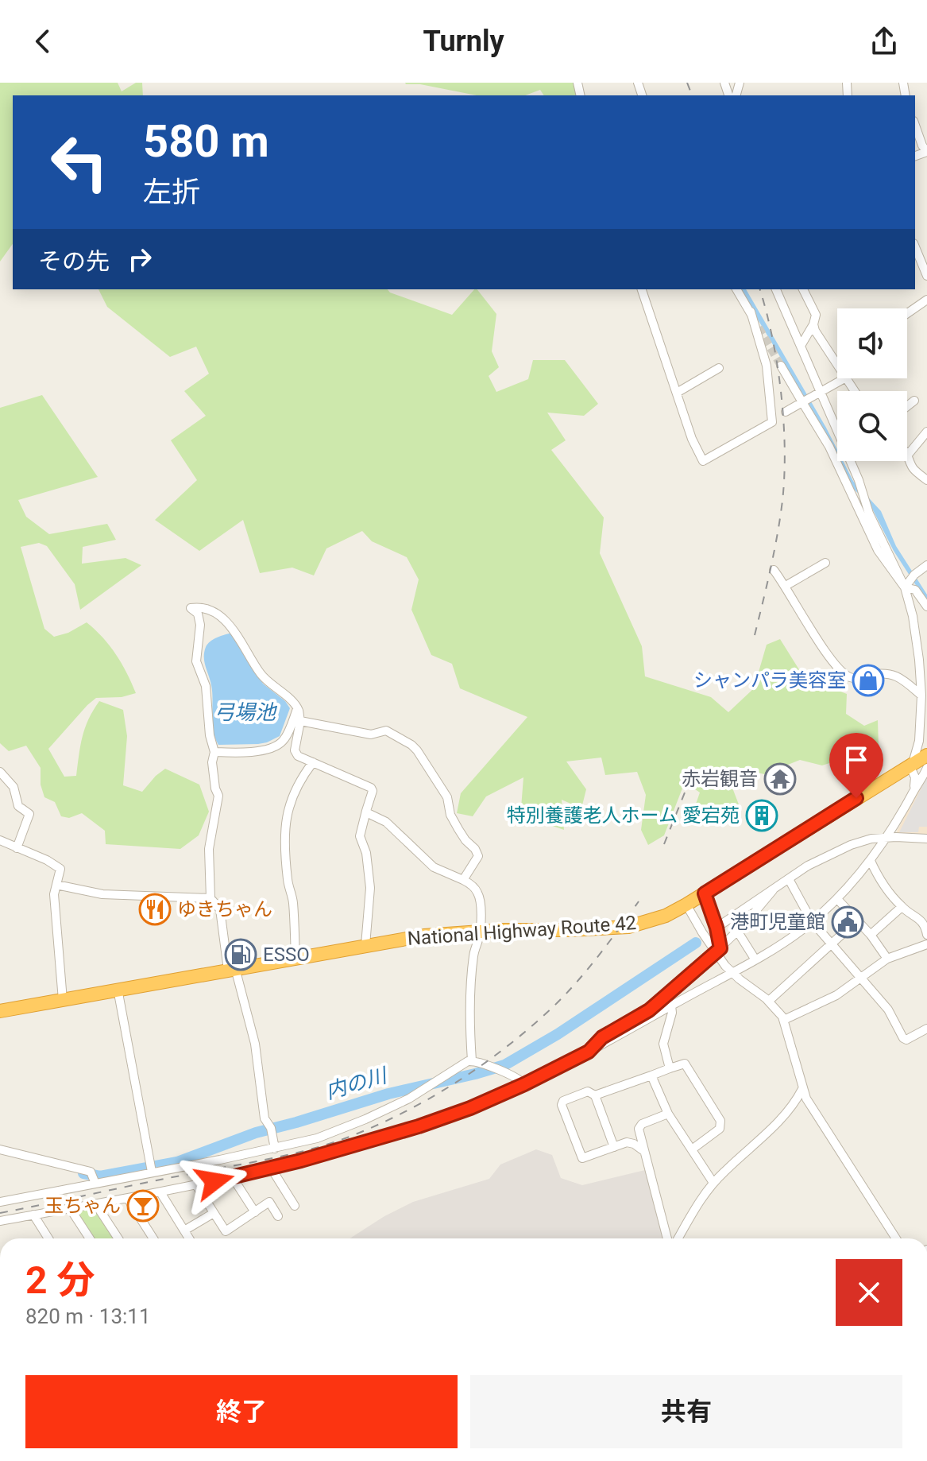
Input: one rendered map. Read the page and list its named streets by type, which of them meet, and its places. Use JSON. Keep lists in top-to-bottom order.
{
  "streets": {
    "highway": ["National Highway Route 42"]
  },
  "water": ["弓場池", "内の川"],
  "places": {
    "shop": ["シャンパラ美容室"],
    "temple": ["赤岩観音"],
    "building": ["特別養護老人ホーム 愛宕苑"],
    "restaurant": ["ゆきちゃん"],
    "public building": ["港町児童館"],
    "fuel station": ["ESSO"],
    "bar": ["玉ちゃん"]
  },
  "page": {
    "header": "Turnly",
    "turn": ["580 m", "左折"],
    "then": "その先",
    "heading": ["2 分", "820 m · 13:11"],
    "buttons": ["終了", "共有"]
  }
}
